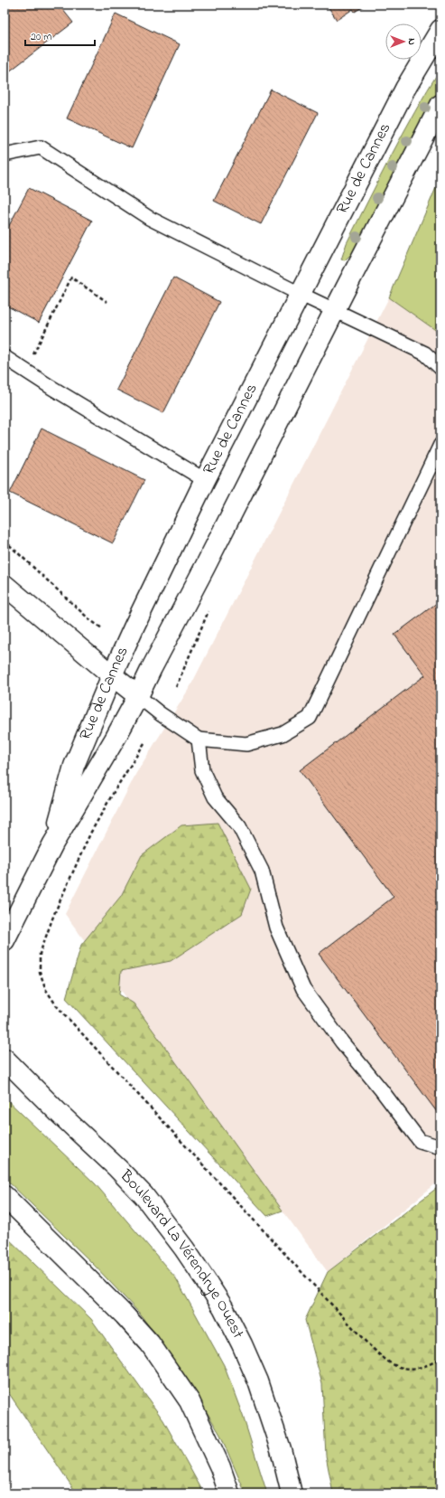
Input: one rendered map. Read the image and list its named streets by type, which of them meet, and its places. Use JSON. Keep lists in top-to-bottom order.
{
  "streets": {
    "street": ["Rue de Cannes", "Boulevard La Vérendrye Ouest"]
  },
  "scale_bar": "20 m",
  "north": "right"
}
